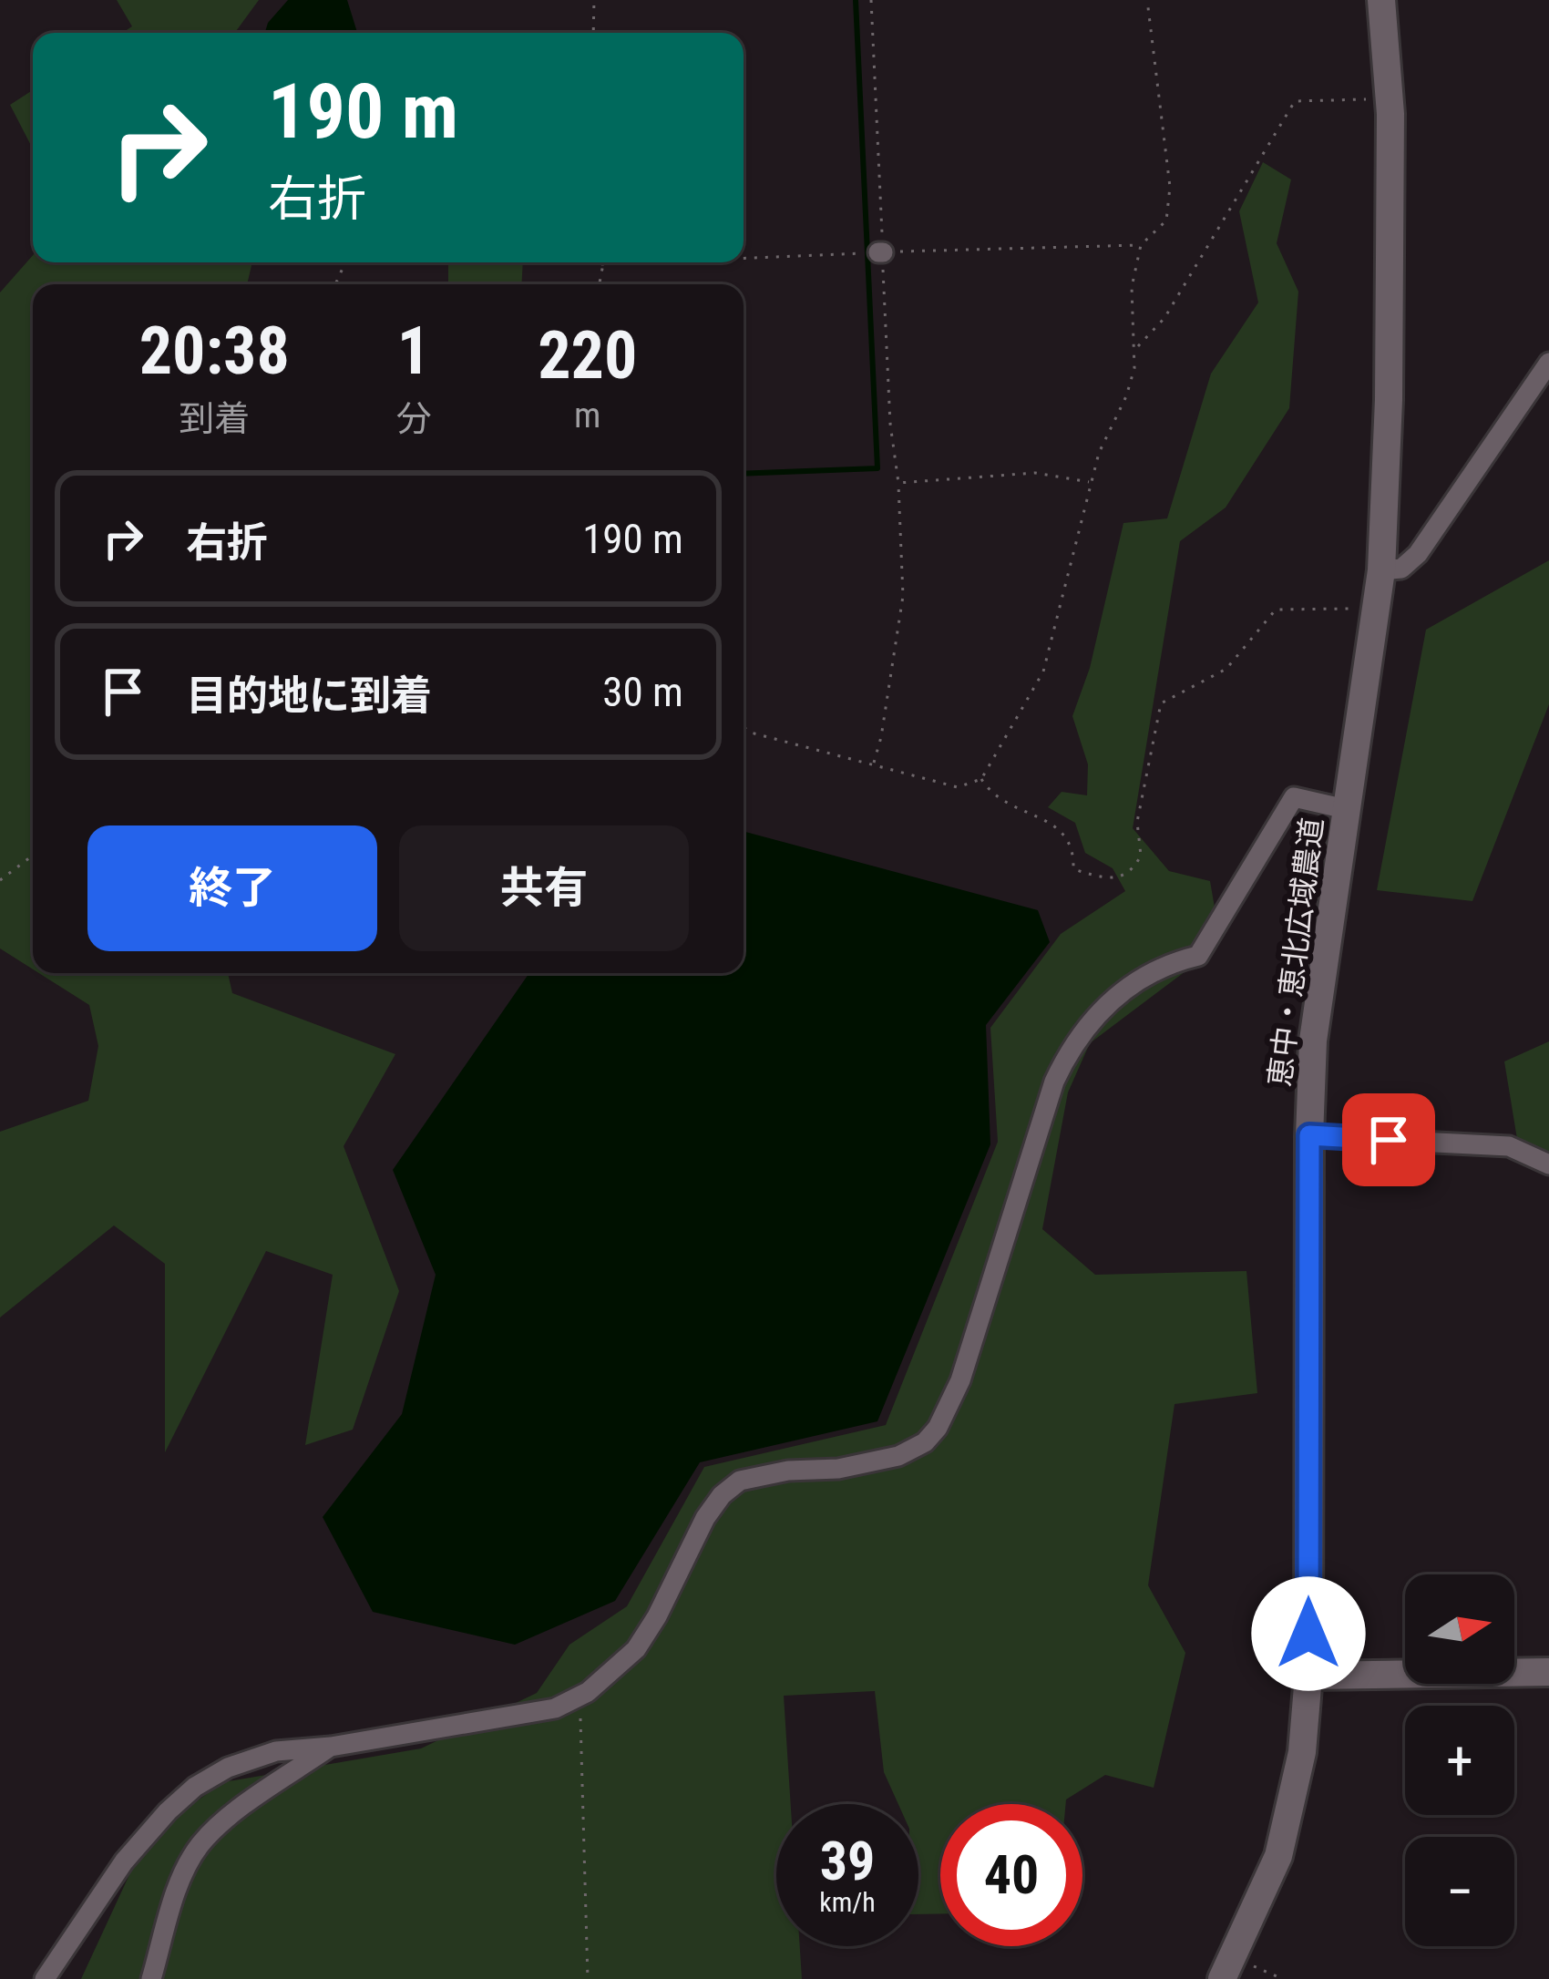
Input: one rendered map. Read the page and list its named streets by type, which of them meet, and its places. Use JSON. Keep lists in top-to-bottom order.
{
  "streets": {
    "street": ["恵中・恵北広域農道"]
  },
  "north": "right",
  "page": {
    "turn": ["190 m", "右折"],
    "eta": [
      "20:38",
      "到着",
      "1",
      "分",
      "220",
      "m"
    ],
    "list": [
      {
        "name": "右折",
        "value": "190 m"
      },
      {
        "name": "目的地に到着",
        "value": "30 m"
      }
    ],
    "buttons": ["終了", "共有"],
    "map_buttons": ["+", "−"],
    "speed": "39 km/h",
    "limit": "40"
  }
}
